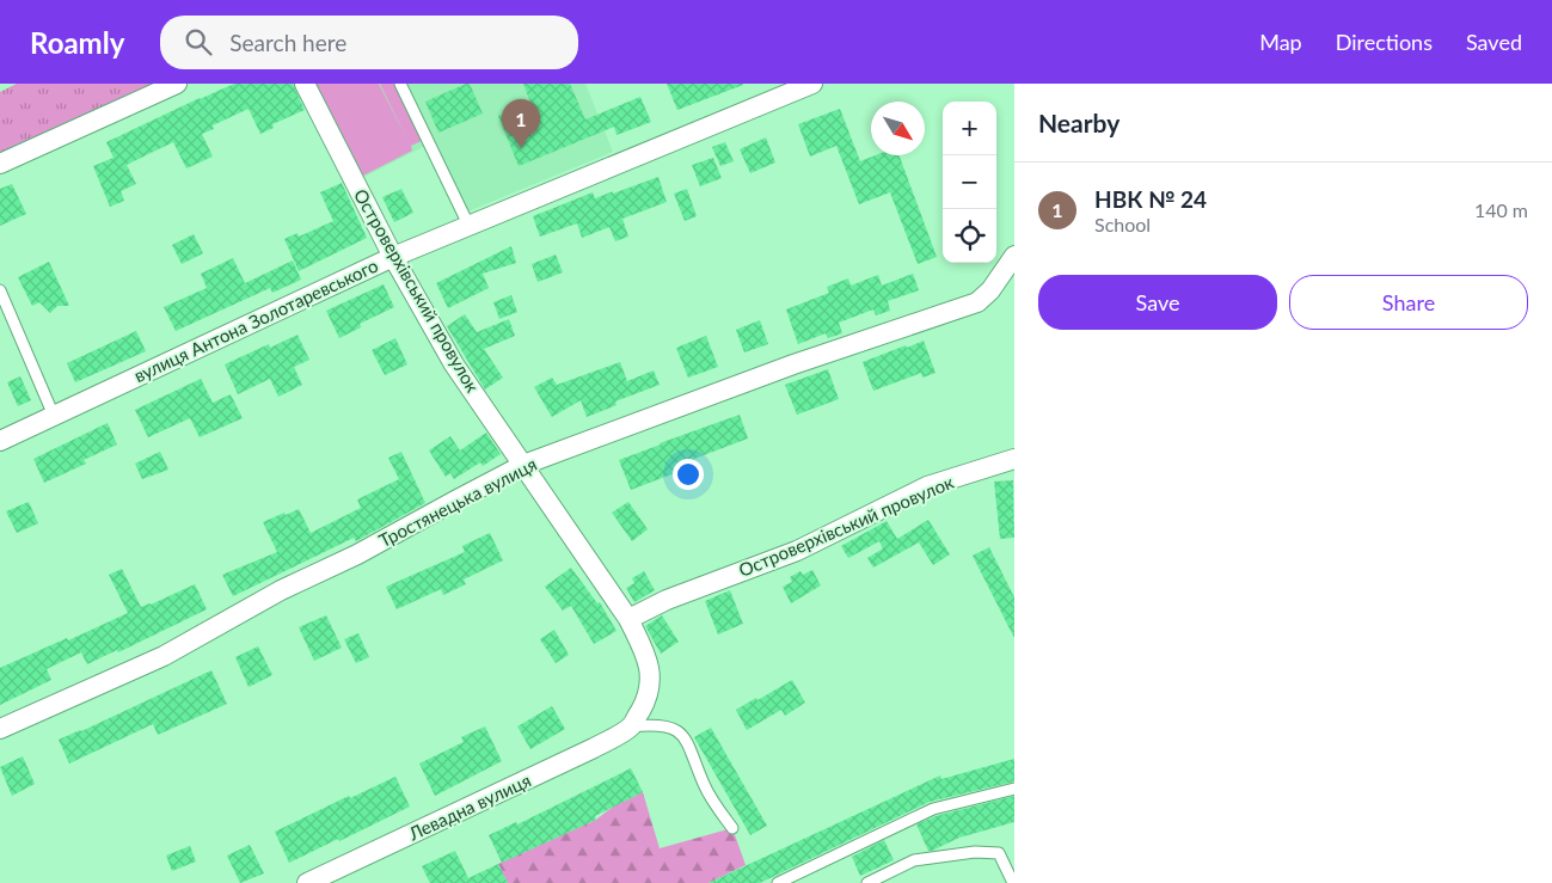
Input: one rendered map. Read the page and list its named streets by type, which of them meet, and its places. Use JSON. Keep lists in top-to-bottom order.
{
  "streets": {
    "street": [
      "Островерхівський провулок",
      "вулиця Антона Золотаревського",
      "Тростянецька вулиця",
      "Левадна вулиця"
    ]
  },
  "crossings": [
    ["Островерхівський провулок", "вулиця Антона Золотаревського"],
    ["Островерхівський провулок", "Тростянецька вулиця"]
  ],
  "north": "bottom right",
  "page": {
    "header": "Roamly",
    "search": "Search here",
    "nav": ["Map", "Directions", "Saved"],
    "heading": "Nearby",
    "pins": "1",
    "map_buttons": ["+", "−"],
    "list": [
      {
        "mark": "1",
        "name": "НВК № 24",
        "note": "School",
        "value": "140 m"
      }
    ],
    "buttons": ["Save", "Share"]
  }
}
